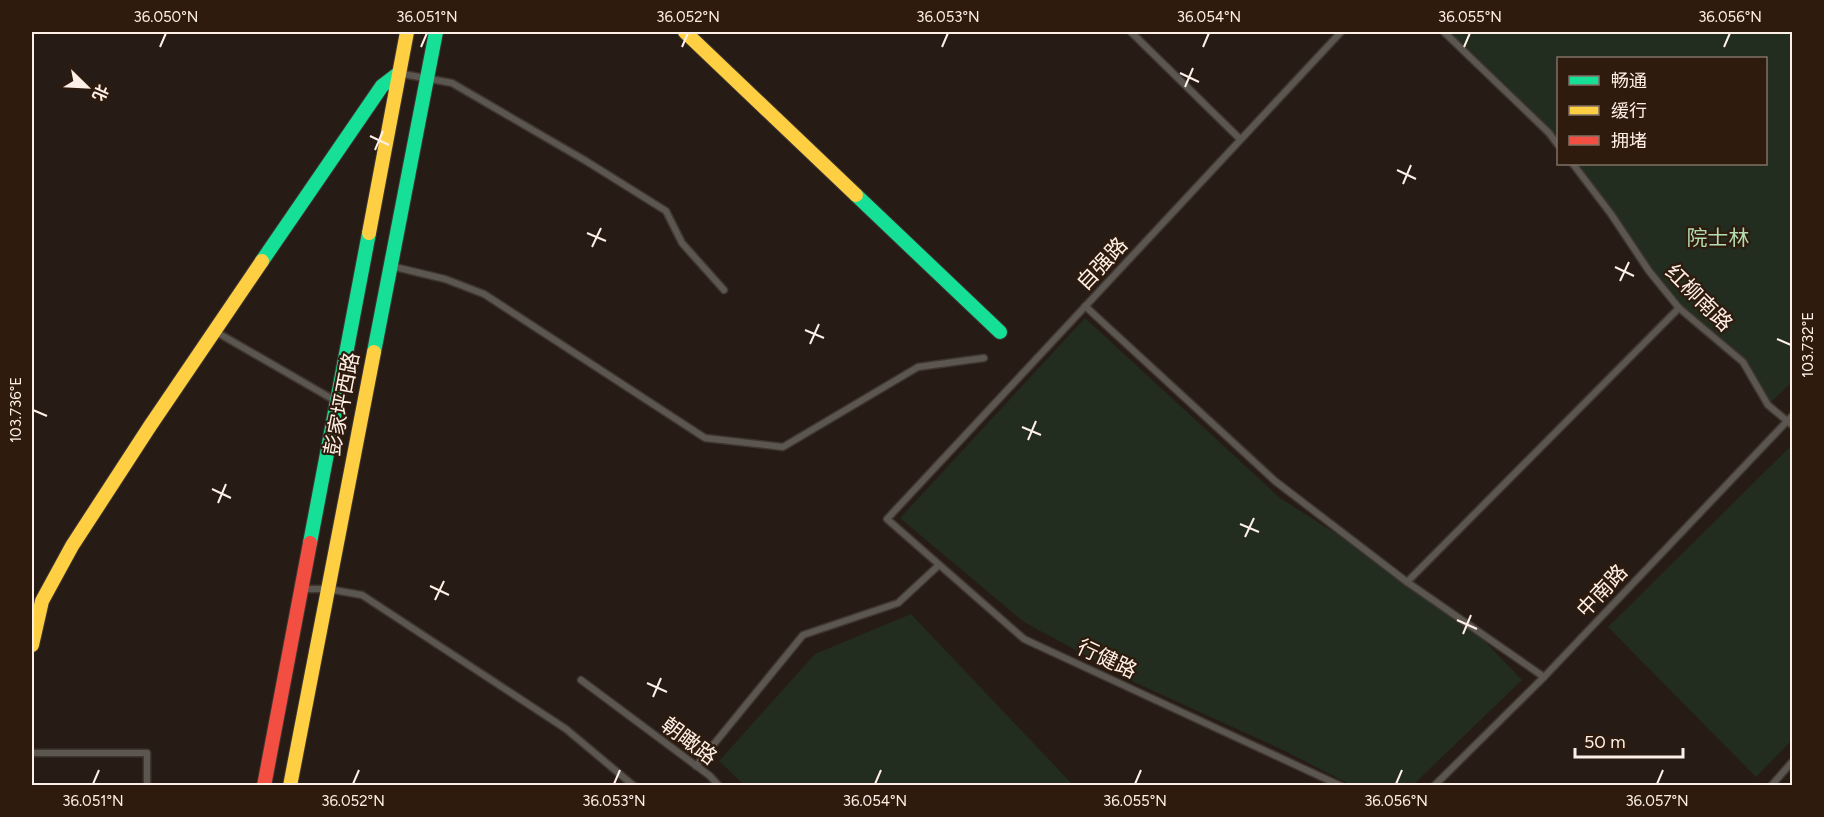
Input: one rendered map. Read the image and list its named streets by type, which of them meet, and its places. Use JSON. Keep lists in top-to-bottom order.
{
  "streets": {
    "main road": ["彭家坪西路"],
    "lane": [
      "自强路",
      "红柳南路",
      "中南路",
      "行健路",
      "朝瞰路"
    ]
  },
  "crossings": [
    ["自强路", "行健路"],
    ["红柳南路", "中南路"]
  ],
  "parks": ["院士林"],
  "legend": ["畅通", "缓行", "拥堵"],
  "scale_bar": "50 m",
  "north": "bottom right",
  "coordinates": [
    "36.050°N",
    "36.051°N",
    "36.052°N",
    "36.053°N",
    "36.054°N",
    "36.055°N",
    "36.056°N",
    "103.732°E",
    "103.736°E",
    "36.057°N"
  ]
}
